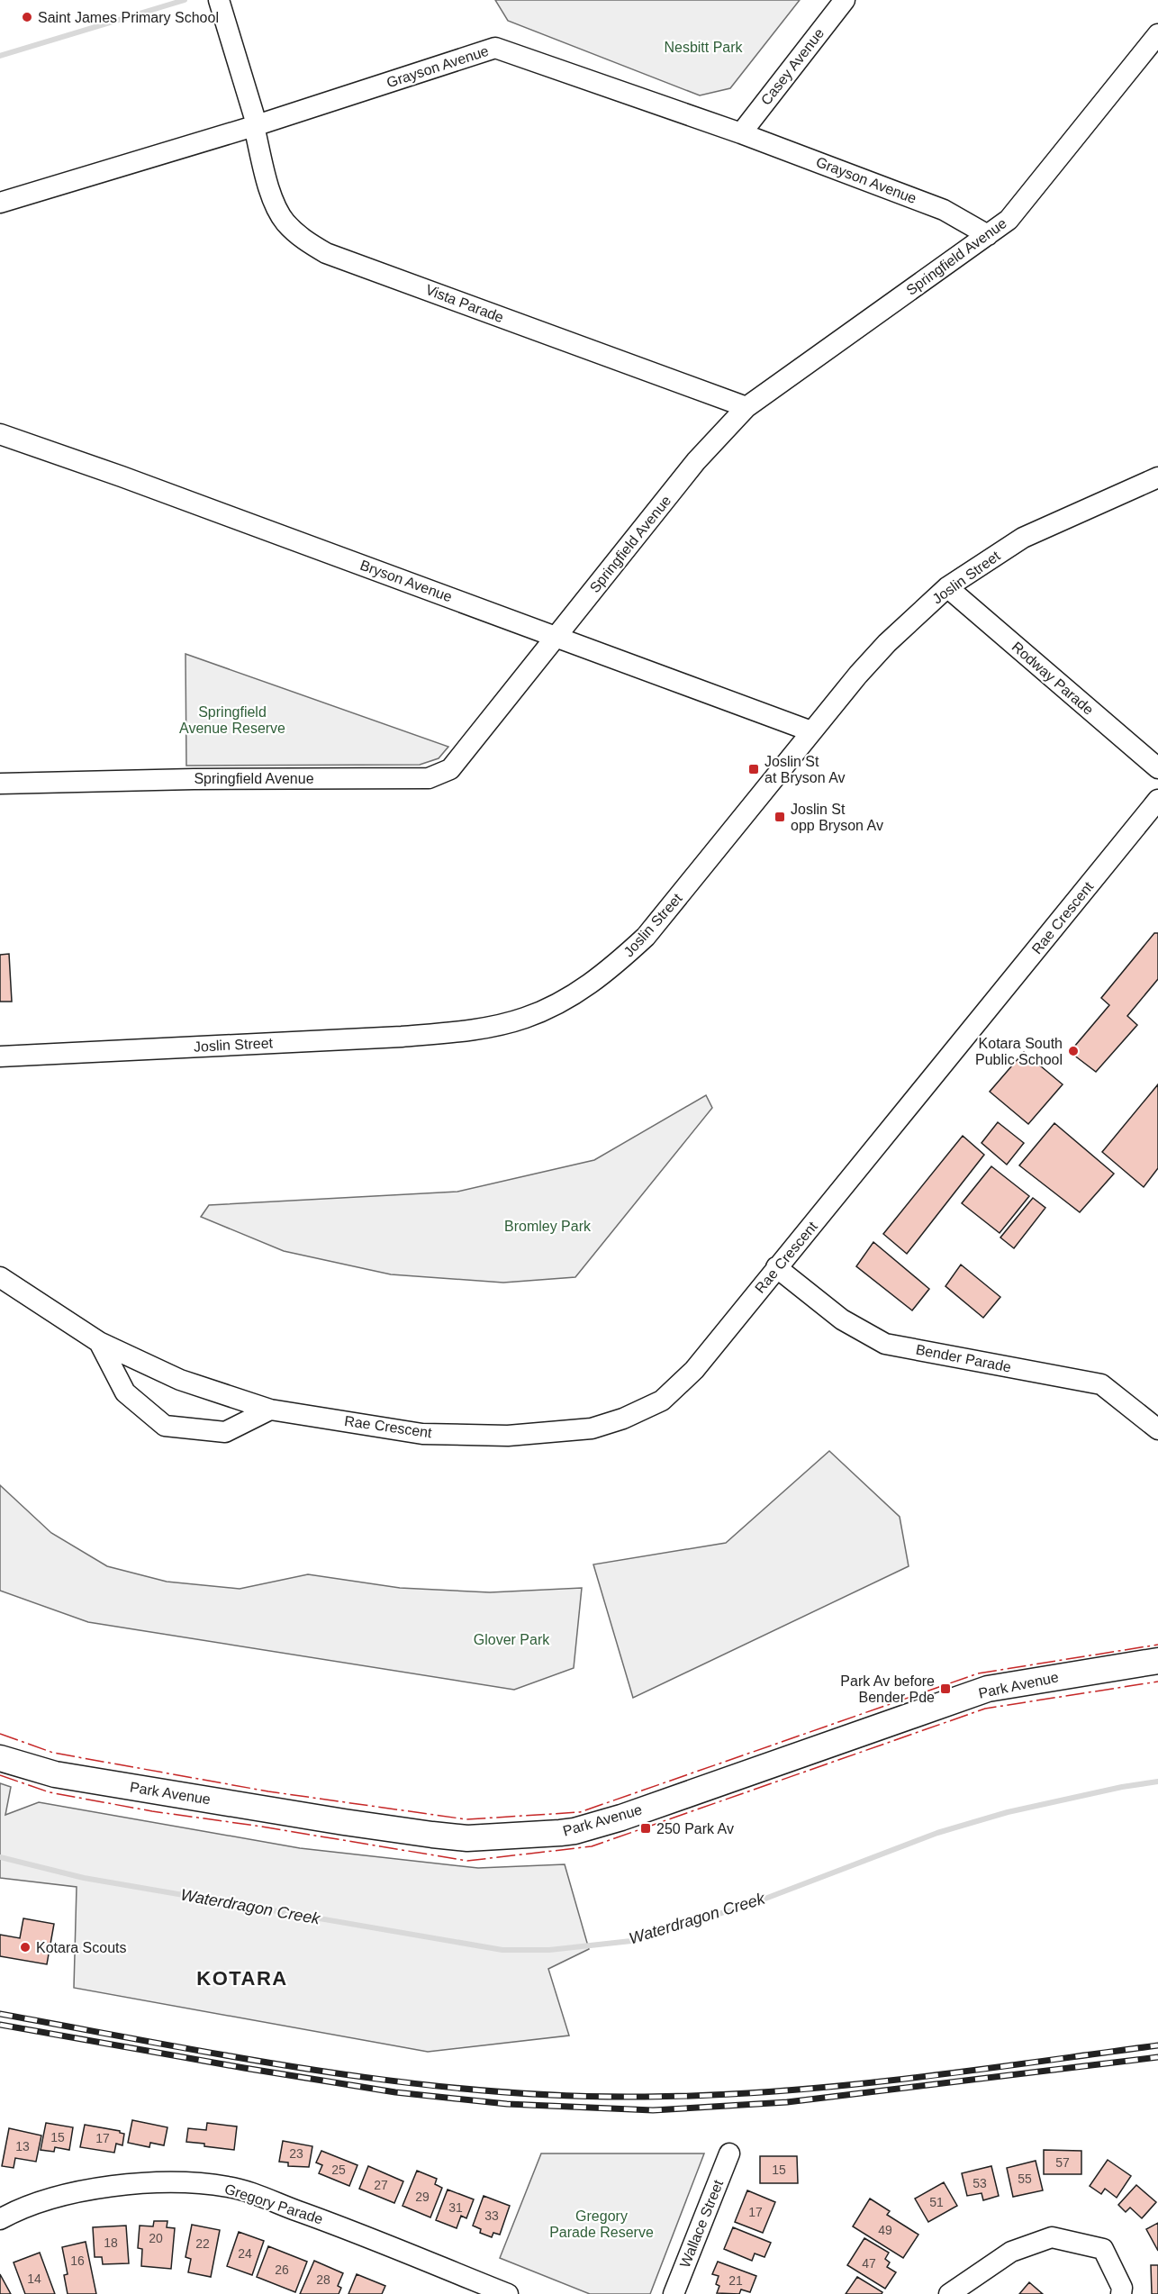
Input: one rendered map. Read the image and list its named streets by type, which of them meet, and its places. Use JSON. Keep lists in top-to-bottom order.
{
  "streets": {
    "main road": ["Park Avenue"],
    "street": [
      "Grayson Avenue",
      "Casey Avenue",
      "Springfield Avenue",
      "Vista Parade",
      "Joslin Street",
      "Bryson Avenue",
      "Rodway Parade",
      "Rae Crescent",
      "Bender Parade",
      "Gregory Parade",
      "Wallace Street"
    ]
  },
  "crossings": [
    ["Grayson Avenue", "Casey Avenue"],
    ["Grayson Avenue", "Springfield Avenue"],
    ["Grayson Avenue", "Vista Parade"],
    ["Springfield Avenue", "Vista Parade"],
    ["Springfield Avenue", "Bryson Avenue"],
    ["Joslin Street", "Bryson Avenue"],
    ["Joslin Street", "Rodway Parade"],
    ["Rae Crescent", "Bender Parade"]
  ],
  "districts": ["KOTARA"],
  "water": ["Waterdragon Creek"],
  "parks": [
    "Nesbitt Park",
    "Springfield Avenue Reserve",
    "Bromley Park",
    "Glover Park",
    "Gregory Parade Reserve"
  ],
  "places": {
    "other": ["Saint James Primary School", "Kotara South Public School", "Kotara Scouts"],
    "transit": [
      "Joslin St at Bryson Av",
      "Joslin St opp Bryson Av",
      "Park Av before Bender Pde",
      "250 Park Av"
    ]
  },
  "house_numbers": [
    "15",
    "17",
    "13",
    "23",
    "57",
    "25",
    "15",
    "55",
    "53",
    "27",
    "29",
    "51",
    "31",
    "17",
    "33",
    "49",
    "20",
    "18",
    "22",
    "24",
    "16",
    "47",
    "26",
    "14",
    "28",
    "21"
  ]
}
